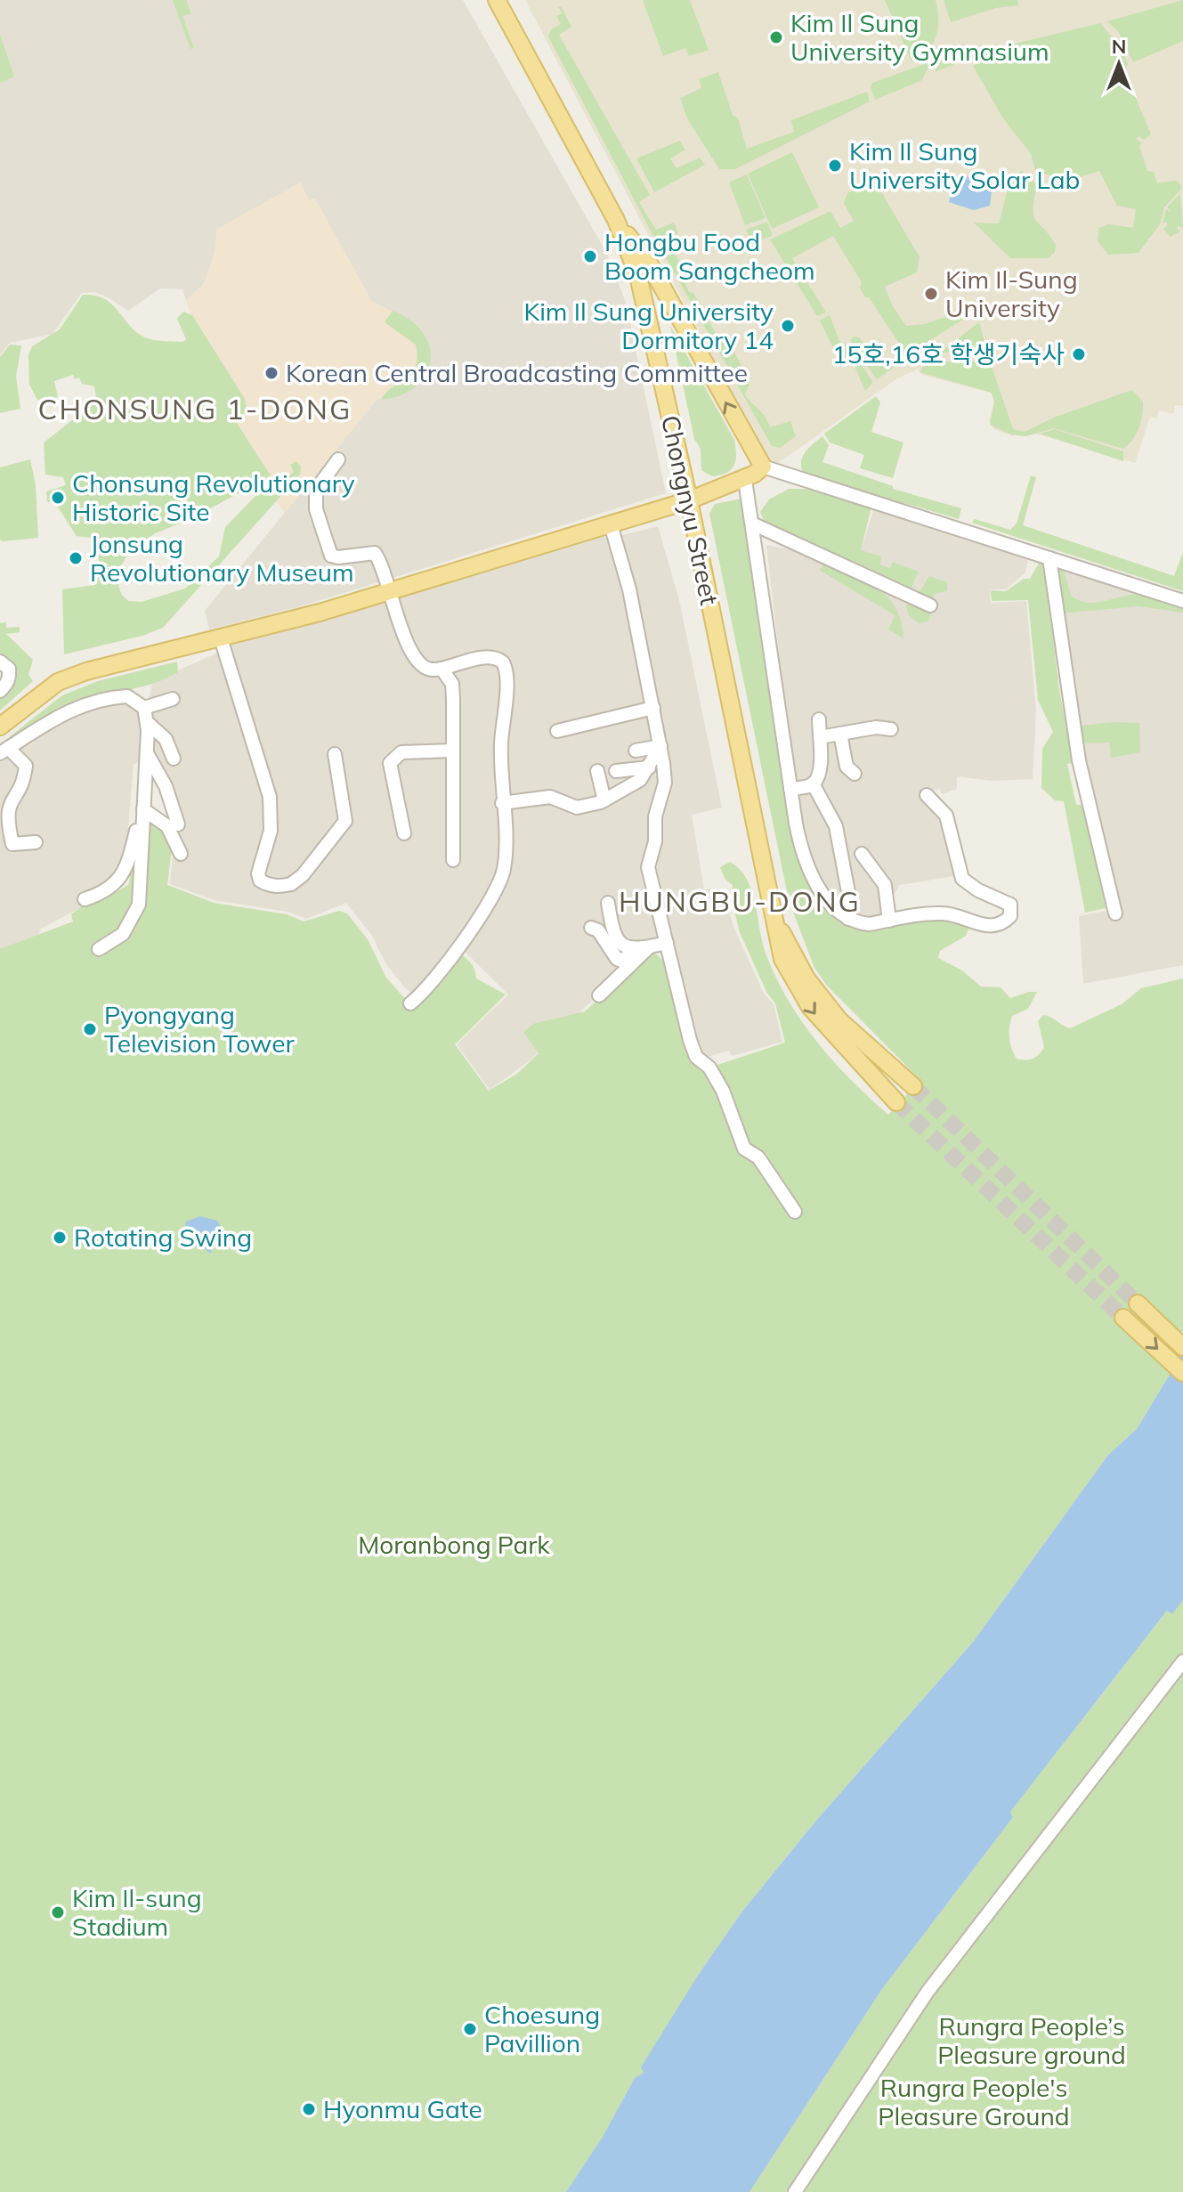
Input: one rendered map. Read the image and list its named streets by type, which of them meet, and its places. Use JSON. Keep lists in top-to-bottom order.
{
  "streets": {
    "main road": ["Chongnyu Street"]
  },
  "districts": ["CHONSUNG 1-DONG", "HUNGBU-DONG"],
  "parks": ["Moranbong Park", "Rungra People’s Pleasure ground", "Rungra People's Pleasure Ground"],
  "places": [
    "Kim Il Sung University Gymnasium",
    "Kim Il Sung University Solar Lab",
    "Hongbu Food Boom Sangcheom",
    "Kim Il-Sung University",
    "Kim Il Sung University Dormitory 14",
    "15호,16호 학생기숙사",
    "Korean Central Broadcasting Committee",
    "Chonsung Revolutionary Historic Site",
    "Jonsung Revolutionary Museum",
    "Pyongyang Television Tower",
    "Rotating Swing",
    "Kim Il-sung Stadium",
    "Choesung Pavillion",
    "Hyonmu Gate"
  ],
  "north": "top"
}
